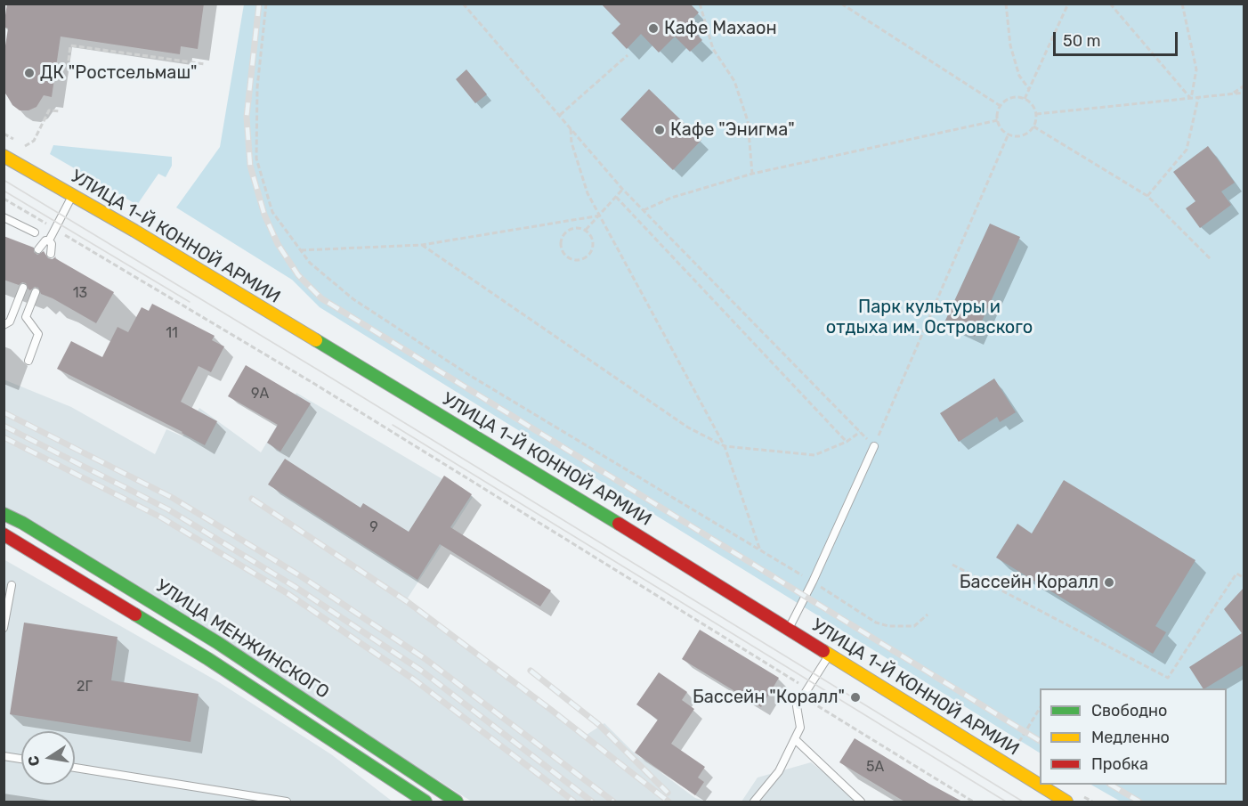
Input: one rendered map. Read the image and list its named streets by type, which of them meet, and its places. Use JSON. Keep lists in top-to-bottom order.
{
  "streets": {
    "main road": ["УЛИЦА 1-Й КОННОЙ АРМИИ", "УЛИЦА МЕНЖИНСКОГО"]
  },
  "parks": ["Парк культуры и отдыха им. Островского"],
  "places": [
    "Кафе Махаон",
    "ДК \"Ростсельмаш\"",
    "Кафе \"Энигма\"",
    "Бассейн Коралл",
    "Бассейн \"Коралл\""
  ],
  "house_numbers": [
    "13",
    "11",
    "9А",
    "9",
    "2Г",
    "5А"
  ],
  "legend": ["Свободно", "Медленно", "Пробка"],
  "scale_bar": "50 m",
  "north": "left"
}
